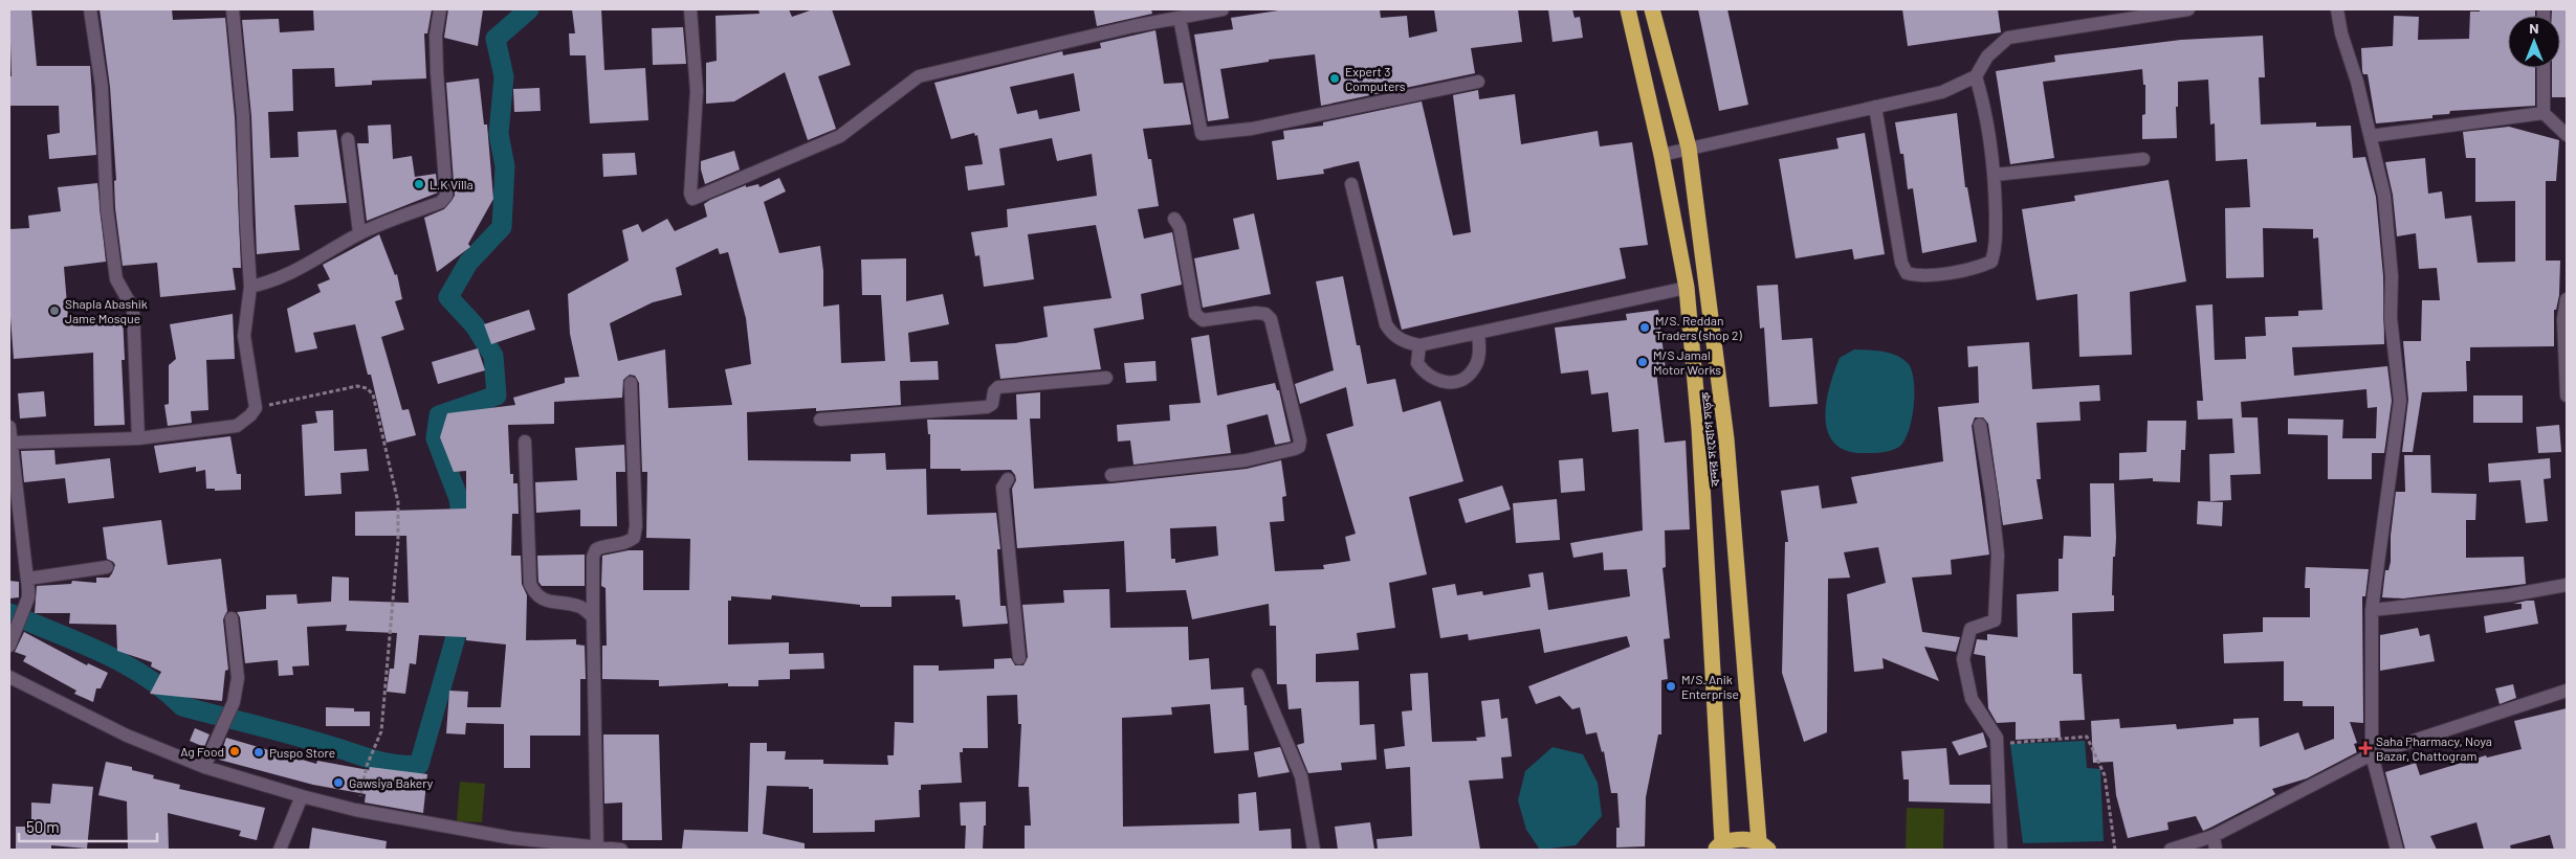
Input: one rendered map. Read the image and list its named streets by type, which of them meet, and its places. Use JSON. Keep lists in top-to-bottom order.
{
  "streets": {
    "highway": ["বন্দর সংযোগ সড়ক"]
  },
  "places": {
    "other": [
      "Expert 3 Computers",
      "L.K Villa",
      "Shapla Abashik Jame Mosque",
      "M/S. Reddan Traders (shop 2)",
      "M/S Jamal Motor Works",
      "M/S. Anik Enterprise",
      "Ag Food",
      "Puspo Store",
      "Gawsiya Bakery"
    ],
    "health": ["Saha Pharmacy, Noya Bazar, Chattogram"]
  },
  "scale_bar": "50 m",
  "north": "top"
}
